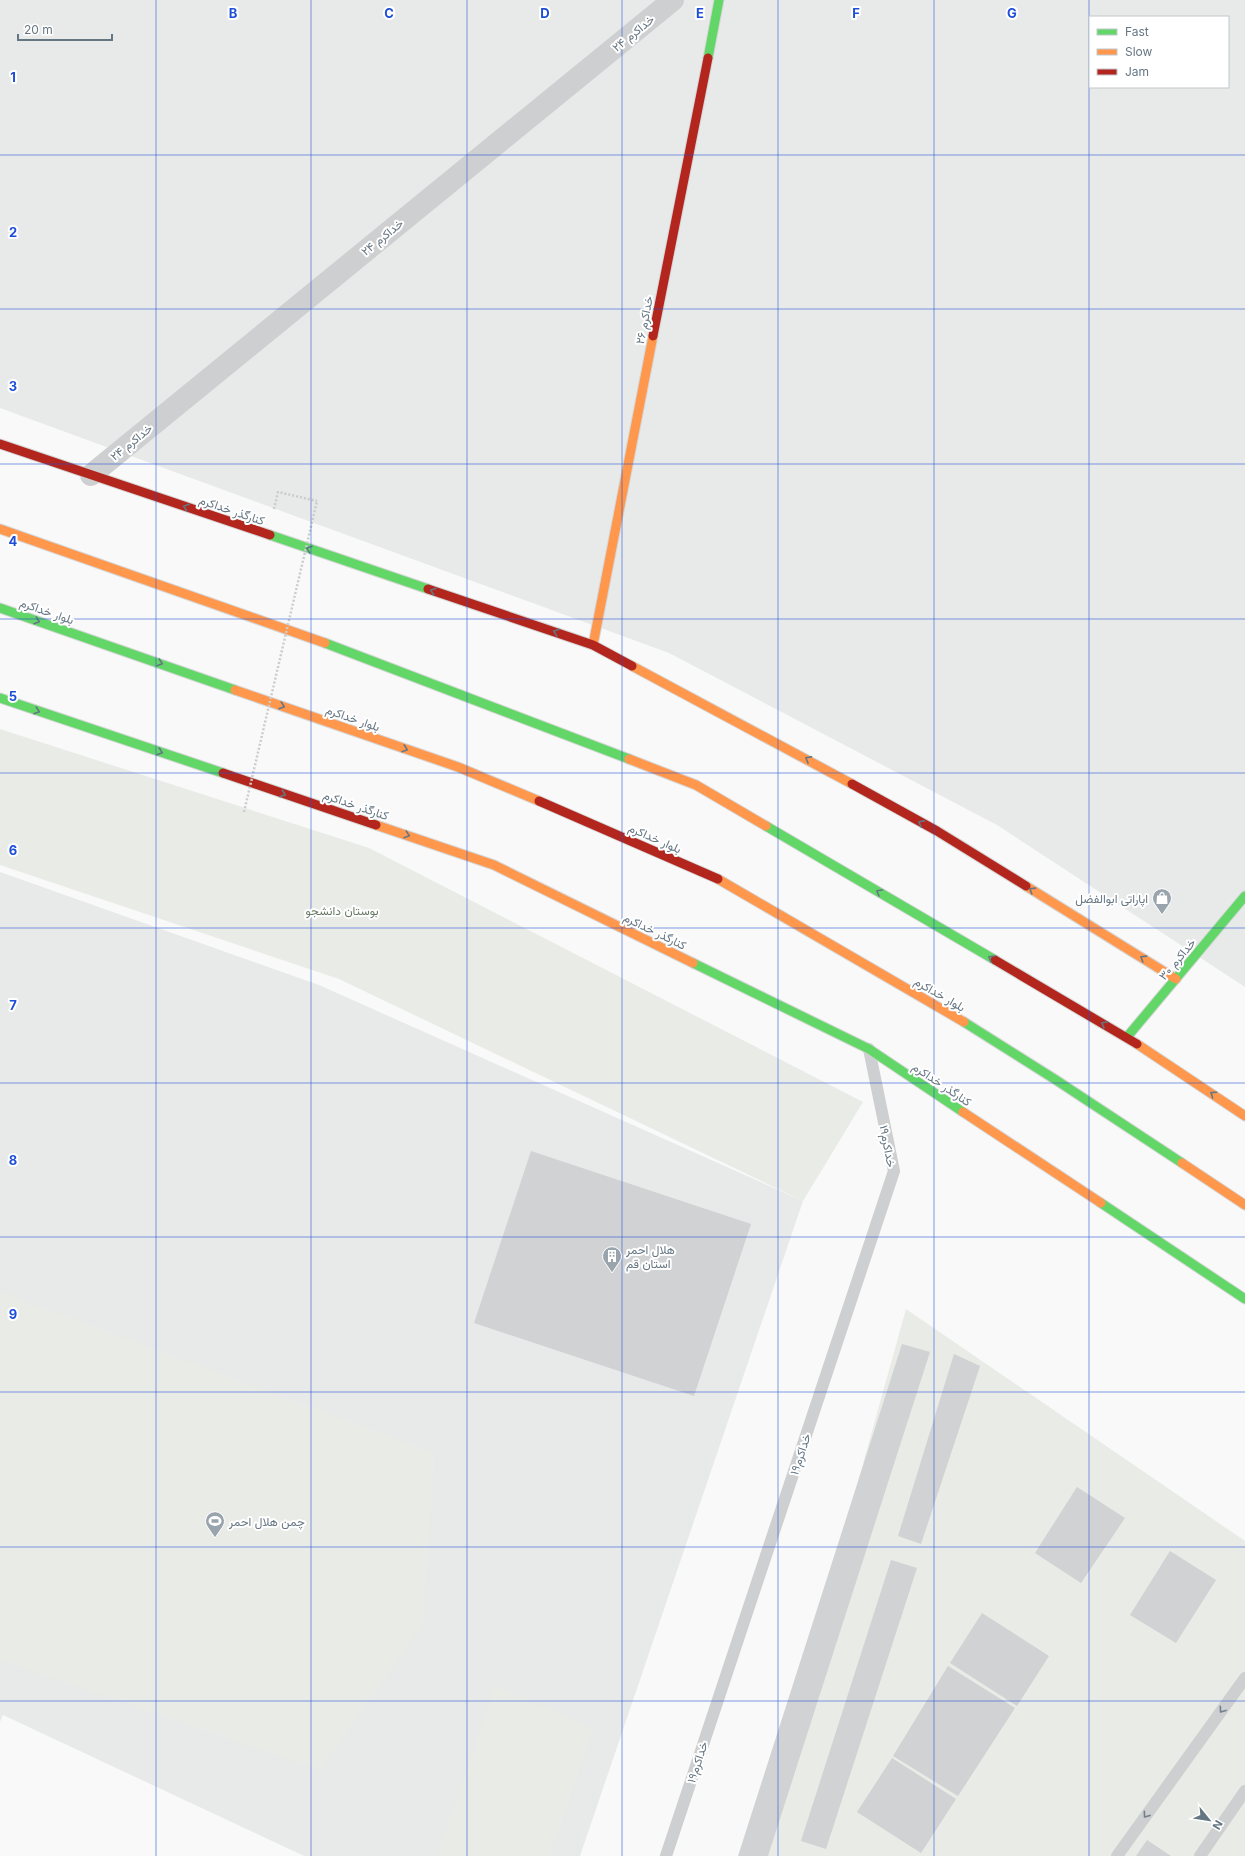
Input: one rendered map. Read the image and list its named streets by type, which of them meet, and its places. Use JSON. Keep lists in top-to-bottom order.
{
  "streets": {
    "main road": [
      "۲۶ خداکرم",
      "کنارگذر خداکرم",
      "بلوار خداکرم",
      "خداکرم ۳۰"
    ],
    "street": ["۲۴ خداکرم"],
    "lane": ["۱۹خداکرم"]
  },
  "crossings": [
    ["۲۴ خداکرم", "کنارگذر خداکرم"],
    ["۲۶ خداکرم", "کنارگذر خداکرم"],
    ["کنارگذر خداکرم", "خداکرم ۳۰"],
    ["کنارگذر خداکرم", "۱۹خداکرم"]
  ],
  "parks": ["بوستان دانشجو"],
  "places": {
    "shop": ["اپاراتی ابوالفضل"],
    "building": ["هلال احمر استان قم"],
    "sports": ["چمن هلال احمر"]
  },
  "legend": ["Fast", "Slow", "Jam"],
  "scale_bar": "20 m",
  "north": "bottom right",
  "grid": {
    "columns": [
      "B",
      "C",
      "D",
      "E",
      "F",
      "G"
    ],
    "rows": [
      "1",
      "2",
      "3",
      "4",
      "5",
      "6",
      "7",
      "8",
      "9"
    ]
  }
}
